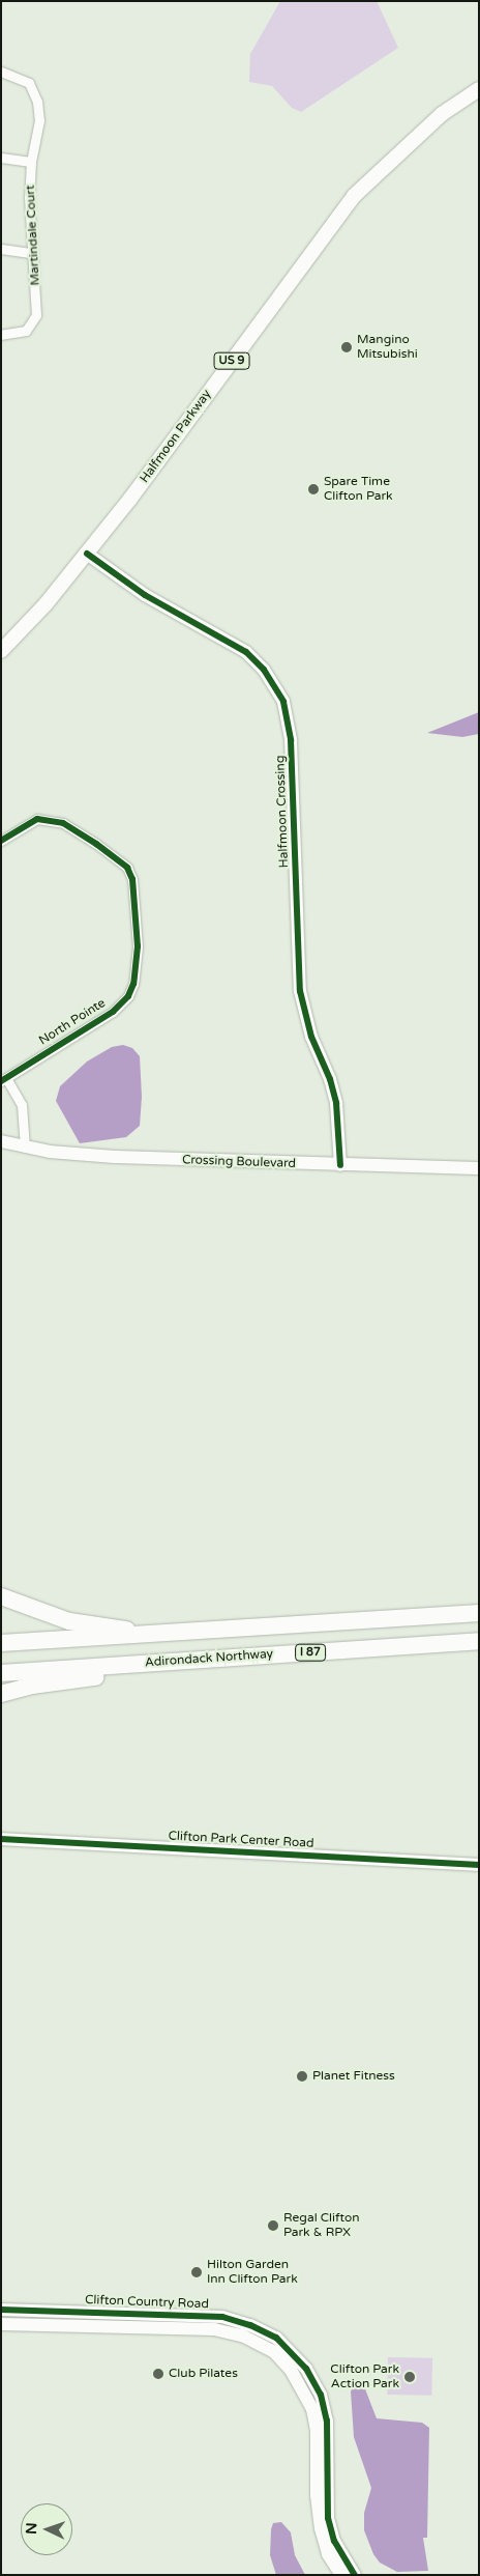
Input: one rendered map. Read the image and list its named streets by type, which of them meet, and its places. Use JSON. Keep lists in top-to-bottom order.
{
  "streets": {
    "highway": ["I 87", "Adirondack Northway"],
    "main road": ["US 9", "Halfmoon Parkway"],
    "street": [
      "Martindale Court",
      "Halfmoon Crossing",
      "North Pointe",
      "Crossing Boulevard",
      "Clifton Park Center Road",
      "Clifton Country Road"
    ]
  },
  "crossings": [
    ["Halfmoon Parkway", "Halfmoon Crossing"],
    ["Halfmoon Crossing", "Crossing Boulevard"],
    ["North Pointe", "Crossing Boulevard"]
  ],
  "places": [
    "Mangino Mitsubishi",
    "Spare Time Clifton Park",
    "Planet Fitness",
    "Regal Clifton Park & RPX",
    "Hilton Garden Inn Clifton Park",
    "Club Pilates",
    "Clifton Park Action Park"
  ],
  "north": "left"
}
